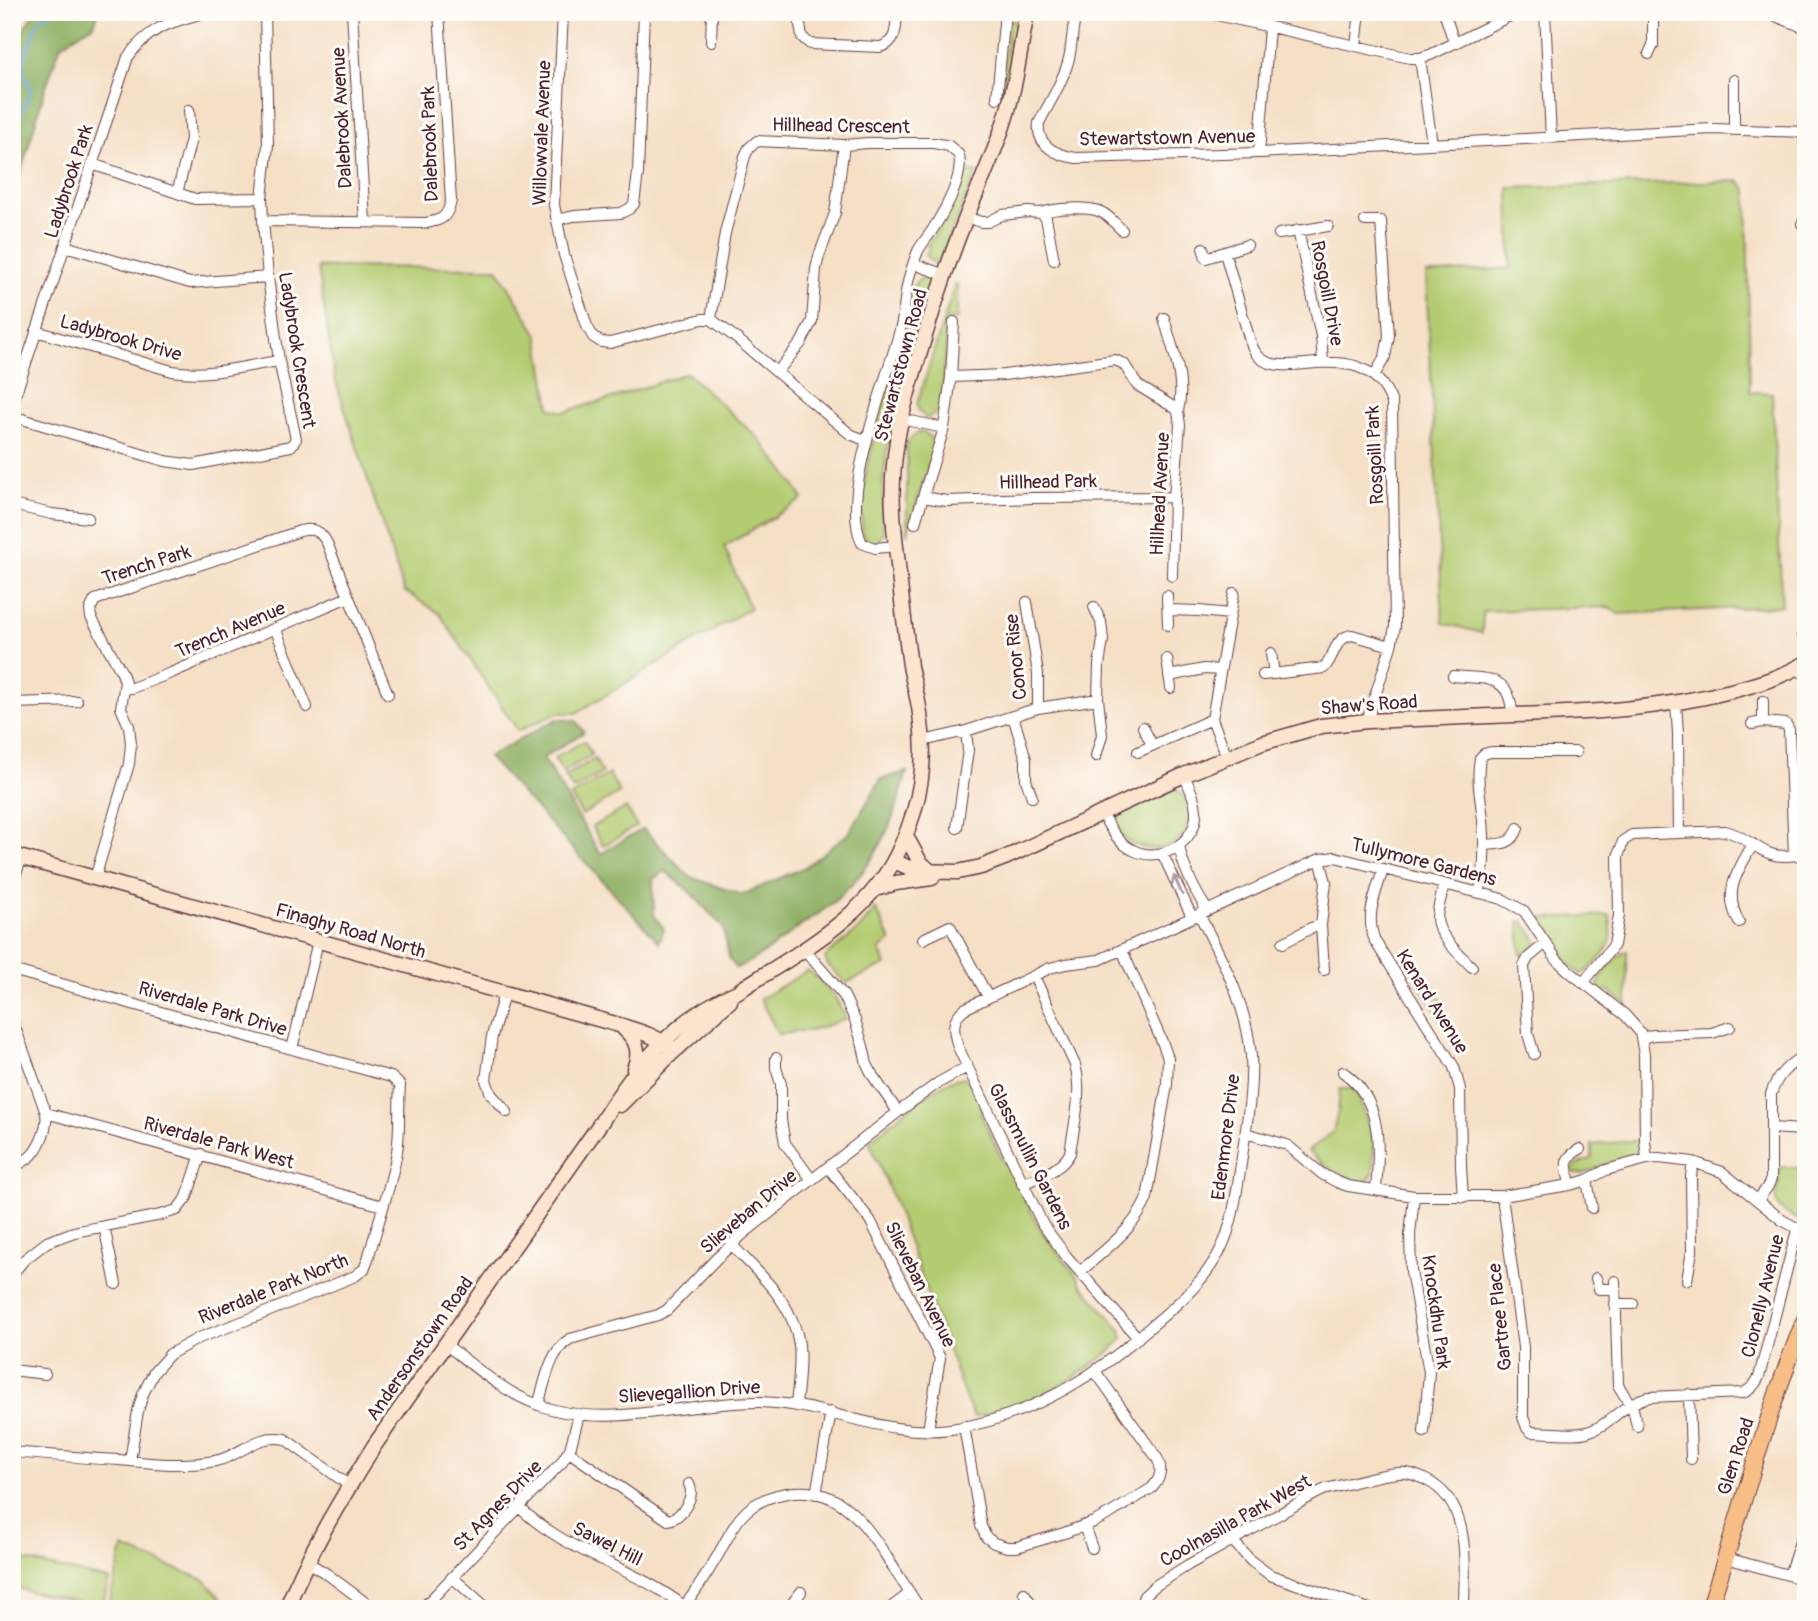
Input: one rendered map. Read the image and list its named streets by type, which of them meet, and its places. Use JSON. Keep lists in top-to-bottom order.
{
  "streets": {
    "main road": [
      "Stewartstown Road",
      "Shaw's Road",
      "Finaghy Road North",
      "Andersonstown Road",
      "Glen Road"
    ],
    "street": [
      "Dalebrook Avenue",
      "Hillhead Crescent",
      "Willowvale Avenue",
      "Stewartstown Avenue",
      "Dalebrook Park",
      "Ladybrook Park",
      "Rosgoill Drive",
      "Ladybrook Drive",
      "Ladybrook Crescent",
      "Rosgoill Park",
      "Hillhead Park",
      "Hillhead Avenue",
      "Trench Park",
      "Trench Avenue",
      "Conor Rise",
      "Tullymore Gardens",
      "Kenard Avenue",
      "Riverdale Park Drive",
      "Edenmore Drive",
      "Riverdale Park West",
      "Glassmullin Gardens",
      "Slieveban Drive",
      "Slieveban Avenue",
      "Riverdale Park North",
      "Clonelly Avenue",
      "Knockdhu Park",
      "Gartree Place",
      "Slievegallion Drive",
      "St Agnes Drive",
      "Coolnasilla Park West",
      "Sawel Hill"
    ]
  },
  "crossings": [
    ["Dalebrook Avenue", "Dalebrook Park"],
    ["Hillhead Crescent", "Willowvale Avenue"],
    ["Hillhead Crescent", "Stewartstown Road"],
    ["Dalebrook Park", "Ladybrook Crescent"],
    ["Ladybrook Park", "Ladybrook Drive"],
    ["Ladybrook Drive", "Ladybrook Crescent"],
    ["Stewartstown Road", "Conor Rise"],
    ["Stewartstown Road", "Shaw's Road"],
    ["Stewartstown Road", "Andersonstown Road"],
    ["Rosgoill Park", "Shaw's Road"],
    ["Hillhead Park", "Hillhead Avenue"],
    ["Trench Park", "Trench Avenue"],
    ["Trench Park", "Finaghy Road North"],
    ["Shaw's Road", "Andersonstown Road"],
    ["Tullymore Gardens", "Kenard Avenue"],
    ["Tullymore Gardens", "Edenmore Drive"],
    ["Tullymore Gardens", "Glassmullin Gardens"],
    ["Finaghy Road North", "Andersonstown Road"],
    ["Riverdale Park Drive", "Riverdale Park North"],
    ["Edenmore Drive", "Glassmullin Gardens"],
    ["Edenmore Drive", "Slievegallion Drive"],
    ["Riverdale Park West", "Riverdale Park North"],
    ["Glassmullin Gardens", "Slieveban Drive"],
    ["Glassmullin Gardens", "Slievegallion Drive"],
    ["Slieveban Drive", "Slieveban Avenue"],
    ["Slieveban Drive", "Slievegallion Drive"],
    ["Slieveban Avenue", "Slievegallion Drive"],
    ["Clonelly Avenue", "Gartree Place"],
    ["Andersonstown Road", "Slievegallion Drive"],
    ["Slievegallion Drive", "St Agnes Drive"],
    ["St Agnes Drive", "Sawel Hill"]
  ]
}
